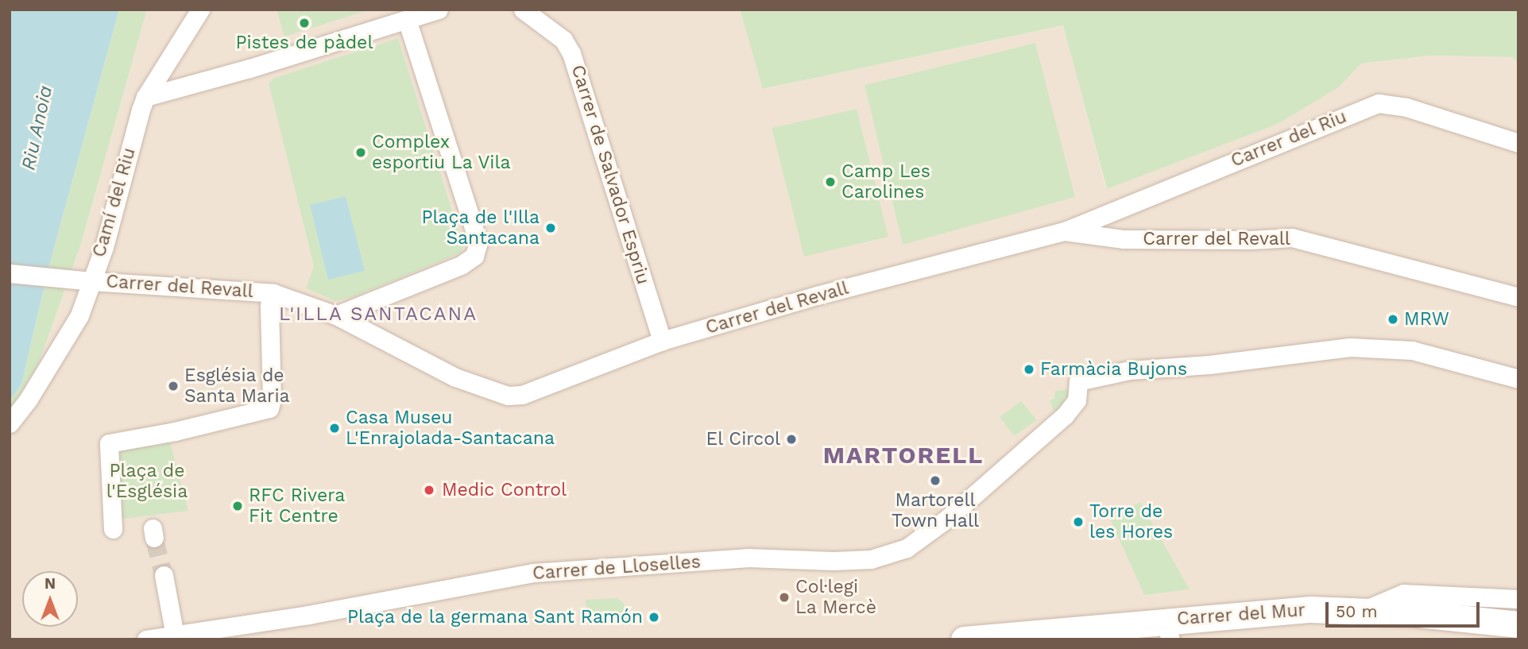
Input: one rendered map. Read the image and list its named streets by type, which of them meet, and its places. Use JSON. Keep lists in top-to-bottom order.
{
  "streets": {
    "main road": ["Carrer del Mur"],
    "street": [
      "Carrer del Riu",
      "Carrer de Salvador Espriu",
      "Camí del Riu",
      "Carrer del Revall",
      "Carrer de Lloselles"
    ]
  },
  "crossings": [
    ["Carrer del Riu", "Carrer del Revall"],
    ["Carrer de Salvador Espriu", "Carrer del Revall"],
    ["Camí del Riu", "Carrer del Revall"]
  ],
  "districts": ["L'ILLA SANTACANA", "MARTORELL"],
  "water": ["Riu Anoia"],
  "parks": ["Plaça de l'Església"],
  "places": [
    "Pistes de pàdel",
    "Complex esportiu La Vila",
    "Camp Les Carolines",
    "Plaça de l'Illa Santacana",
    "MRW",
    "Farmàcia Bujons",
    "Església de Santa Maria",
    "Casa Museu L'Enrajolada-Santacana",
    "El Circol",
    "Martorell Town Hall",
    "Medic Control",
    "RFC Rivera Fit Centre",
    "Torre de les Hores",
    "Col·legi La Mercè",
    "Plaça de la germana Sant Ramón"
  ],
  "scale_bar": "50 m",
  "north": "top"
}
